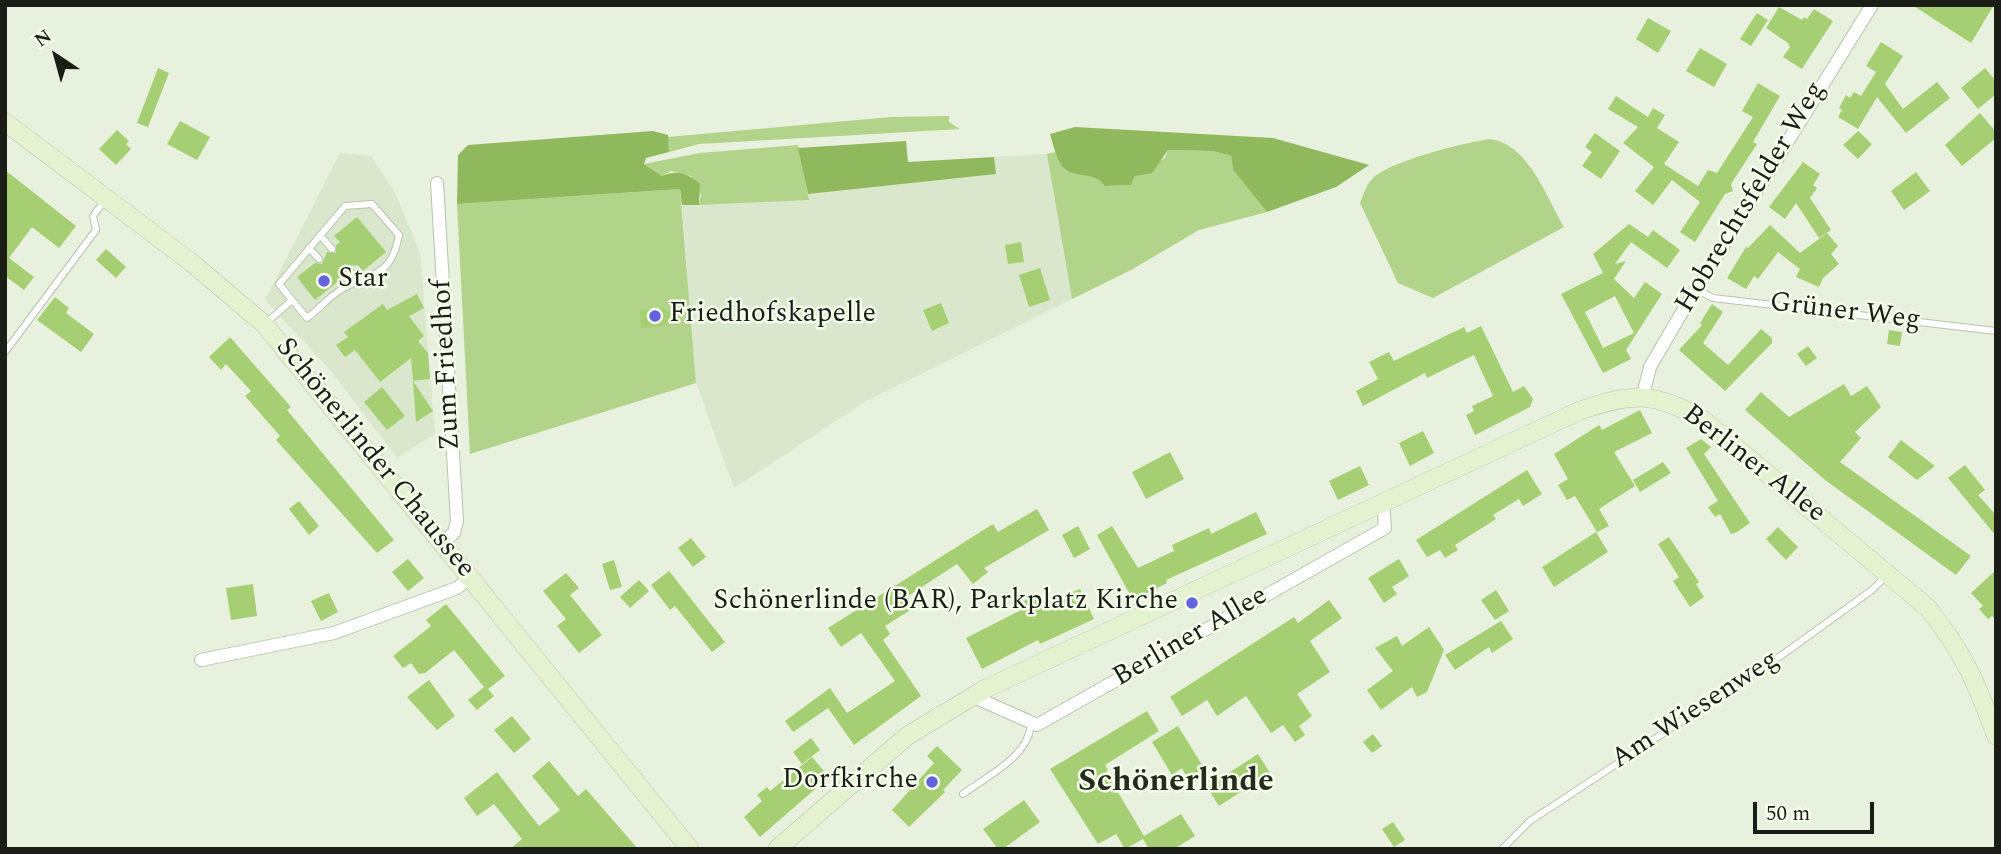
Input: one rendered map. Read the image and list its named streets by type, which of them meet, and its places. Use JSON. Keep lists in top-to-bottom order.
{
  "streets": {
    "main road": ["Schönerlinder Chaussee", "Berliner Allee"],
    "street": ["Hobrechtsfelder Weg", "Zum Friedhof"],
    "lane": ["Grüner Weg", "Am Wiesenweg"]
  },
  "crossings": [
    ["Hobrechtsfelder Weg", "Grüner Weg"],
    ["Hobrechtsfelder Weg", "Berliner Allee"],
    ["Zum Friedhof", "Schönerlinder Chaussee"],
    ["Berliner Allee", "Am Wiesenweg"]
  ],
  "districts": ["Schönerlinde"],
  "places": [
    "Star",
    "Friedhofskapelle",
    "Schönerlinde (BAR), Parkplatz Kirche",
    "Dorfkirche"
  ],
  "scale_bar": "50 m",
  "north": "top left"
}
